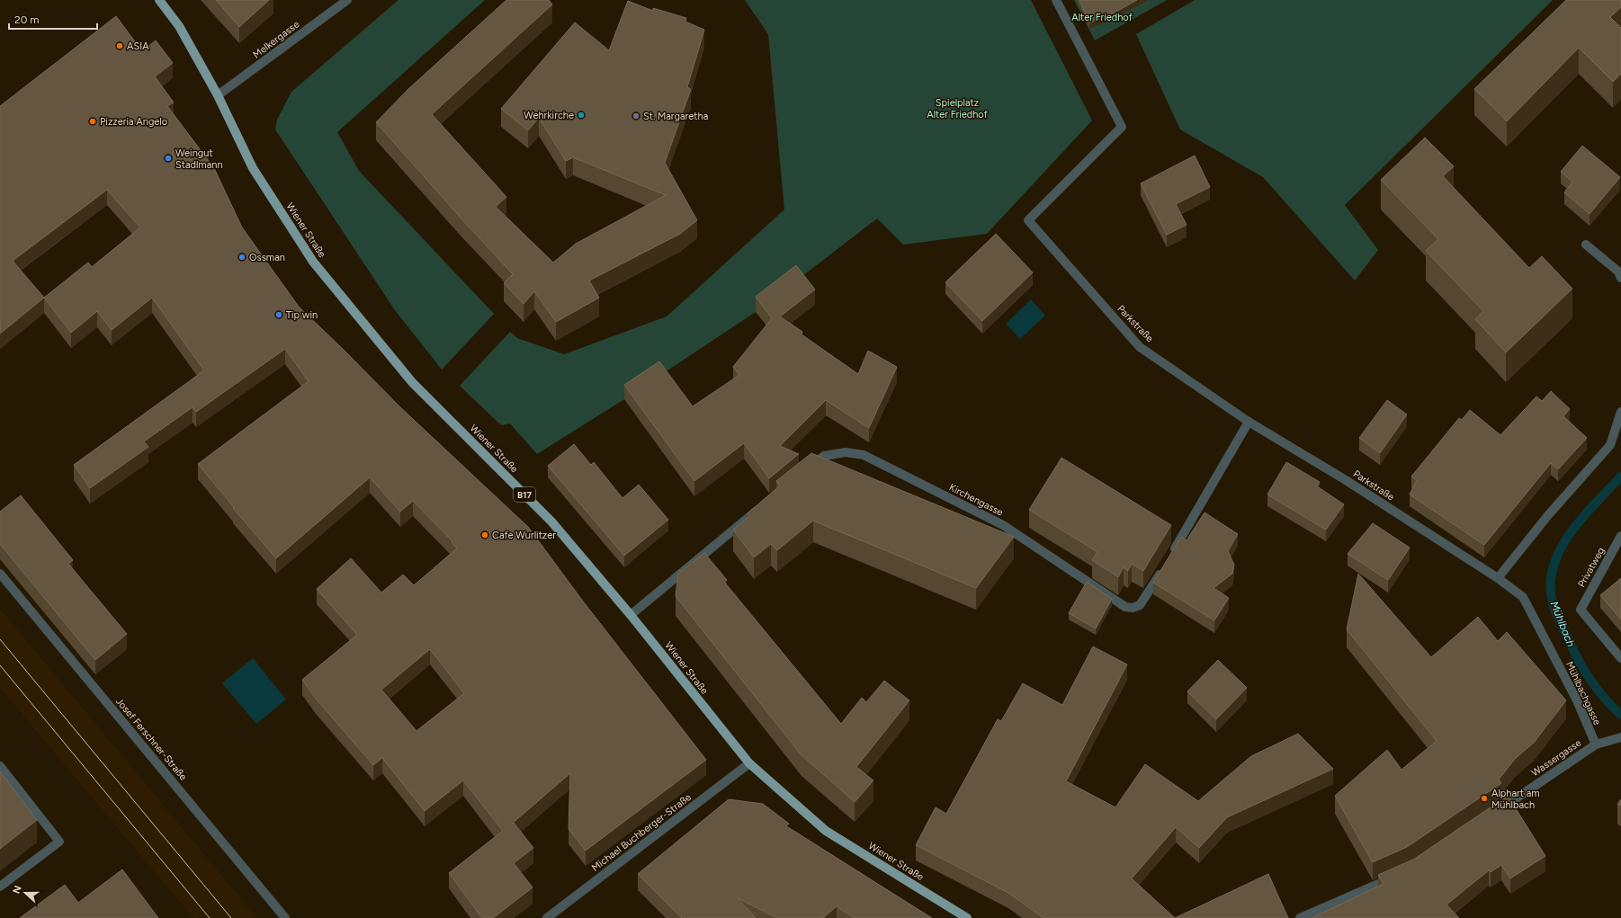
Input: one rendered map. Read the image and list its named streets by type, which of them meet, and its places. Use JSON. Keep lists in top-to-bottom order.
{
  "streets": {
    "main road": ["Wiener Straße", "B17"],
    "street": [
      "Melkergasse",
      "Parkstraße",
      "Kirchengasse",
      "Privatweg",
      "Mühlbachgasse",
      "Josef Ferschner-Straße",
      "Wassergasse",
      "Michael Buchberger-Straße"
    ]
  },
  "crossings": [
    ["Melkergasse", "Wiener Straße"],
    ["Wiener Straße", "Michael Buchberger-Straße"],
    ["Parkstraße", "Mühlbachgasse"],
    ["Mühlbachgasse", "Wassergasse"]
  ],
  "water": ["Mühlbach"],
  "parks": ["Alter Friedhof", "Spielplatz Alter Friedhof"],
  "places": [
    "ASIA",
    "Wehrkirche",
    "St. Margaretha",
    "Pizzeria Angelo",
    "Weingut Stadlmann",
    "Ossman",
    "Tip win",
    "Cafe Wurlitzer",
    "Alphart am Mühlbach"
  ],
  "scale_bar": "20 m",
  "north": "left"
}
